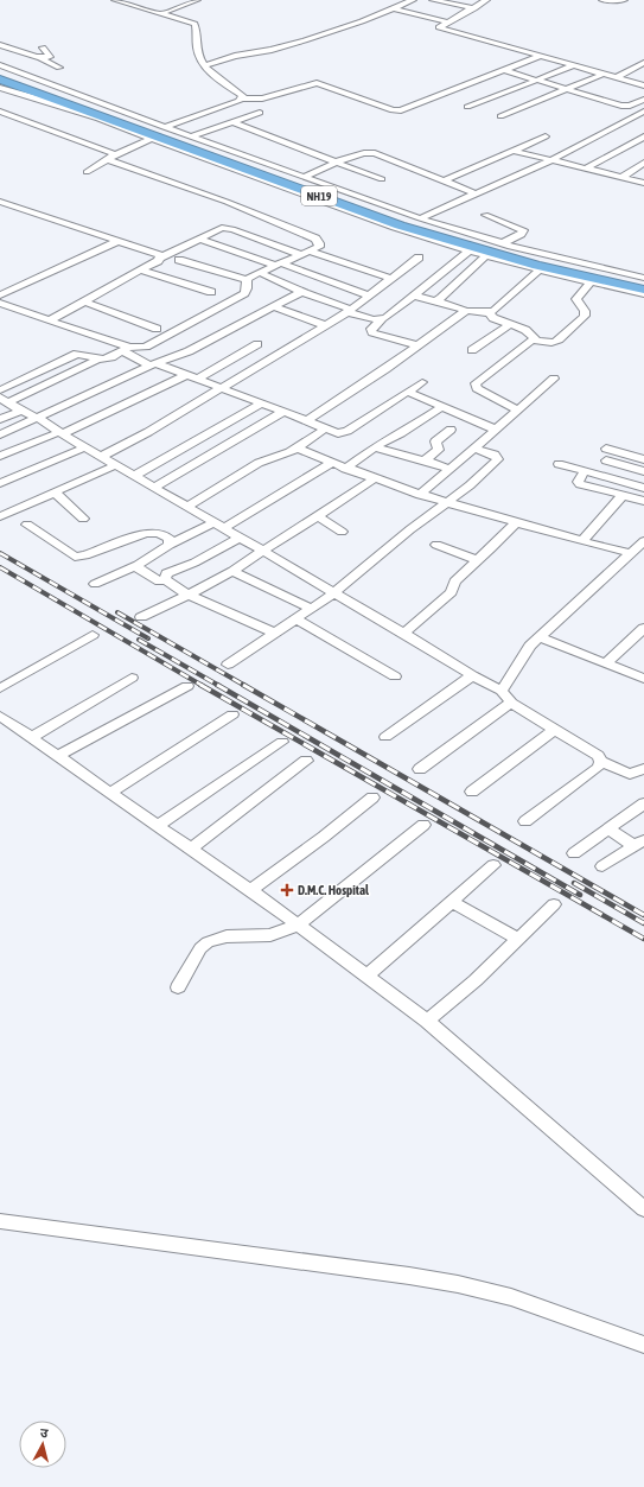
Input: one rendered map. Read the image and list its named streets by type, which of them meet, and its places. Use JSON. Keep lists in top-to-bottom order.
{
  "streets": {
    "highway": ["NH19"]
  },
  "places": {
    "health": ["D.M.C. Hospital"]
  },
  "north": "top"
}
